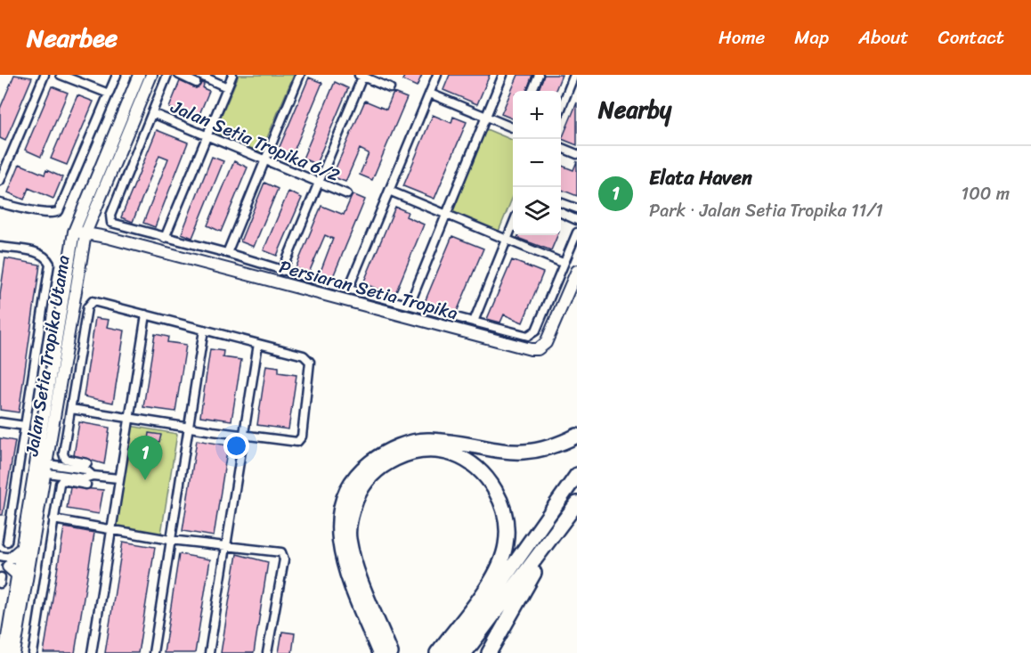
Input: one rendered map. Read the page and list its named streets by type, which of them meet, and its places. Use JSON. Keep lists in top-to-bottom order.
{
  "streets": {
    "main road": ["Persiaran Setia Tropika", "Jalan Setia Tropika Utama"],
    "street": ["Jalan Setia Tropika 6/2"]
  },
  "crossings": [
    ["Persiaran Setia Tropika", "Jalan Setia Tropika Utama"]
  ],
  "page": {
    "header": "Nearbee",
    "nav": [
      "Home",
      "Map",
      "About",
      "Contact"
    ],
    "heading": "Nearby",
    "map_buttons": ["+", "−"],
    "list": [
      {
        "mark": "1",
        "name": "Elata Haven",
        "note": "Park · Jalan Setia Tropika 11/1",
        "value": "100 m"
      }
    ],
    "pins": "1"
  }
}
